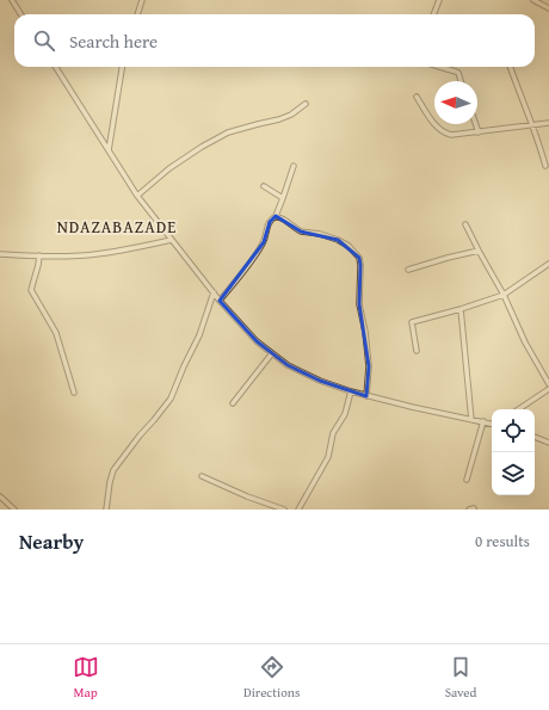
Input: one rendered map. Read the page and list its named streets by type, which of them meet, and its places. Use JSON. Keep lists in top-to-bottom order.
{
  "districts": ["NDAZABAZADE"],
  "north": "left",
  "page": {
    "search": "Search here",
    "heading": ["Nearby", "0 results"],
    "nav": ["Map", "Directions", "Saved"]
  }
}
